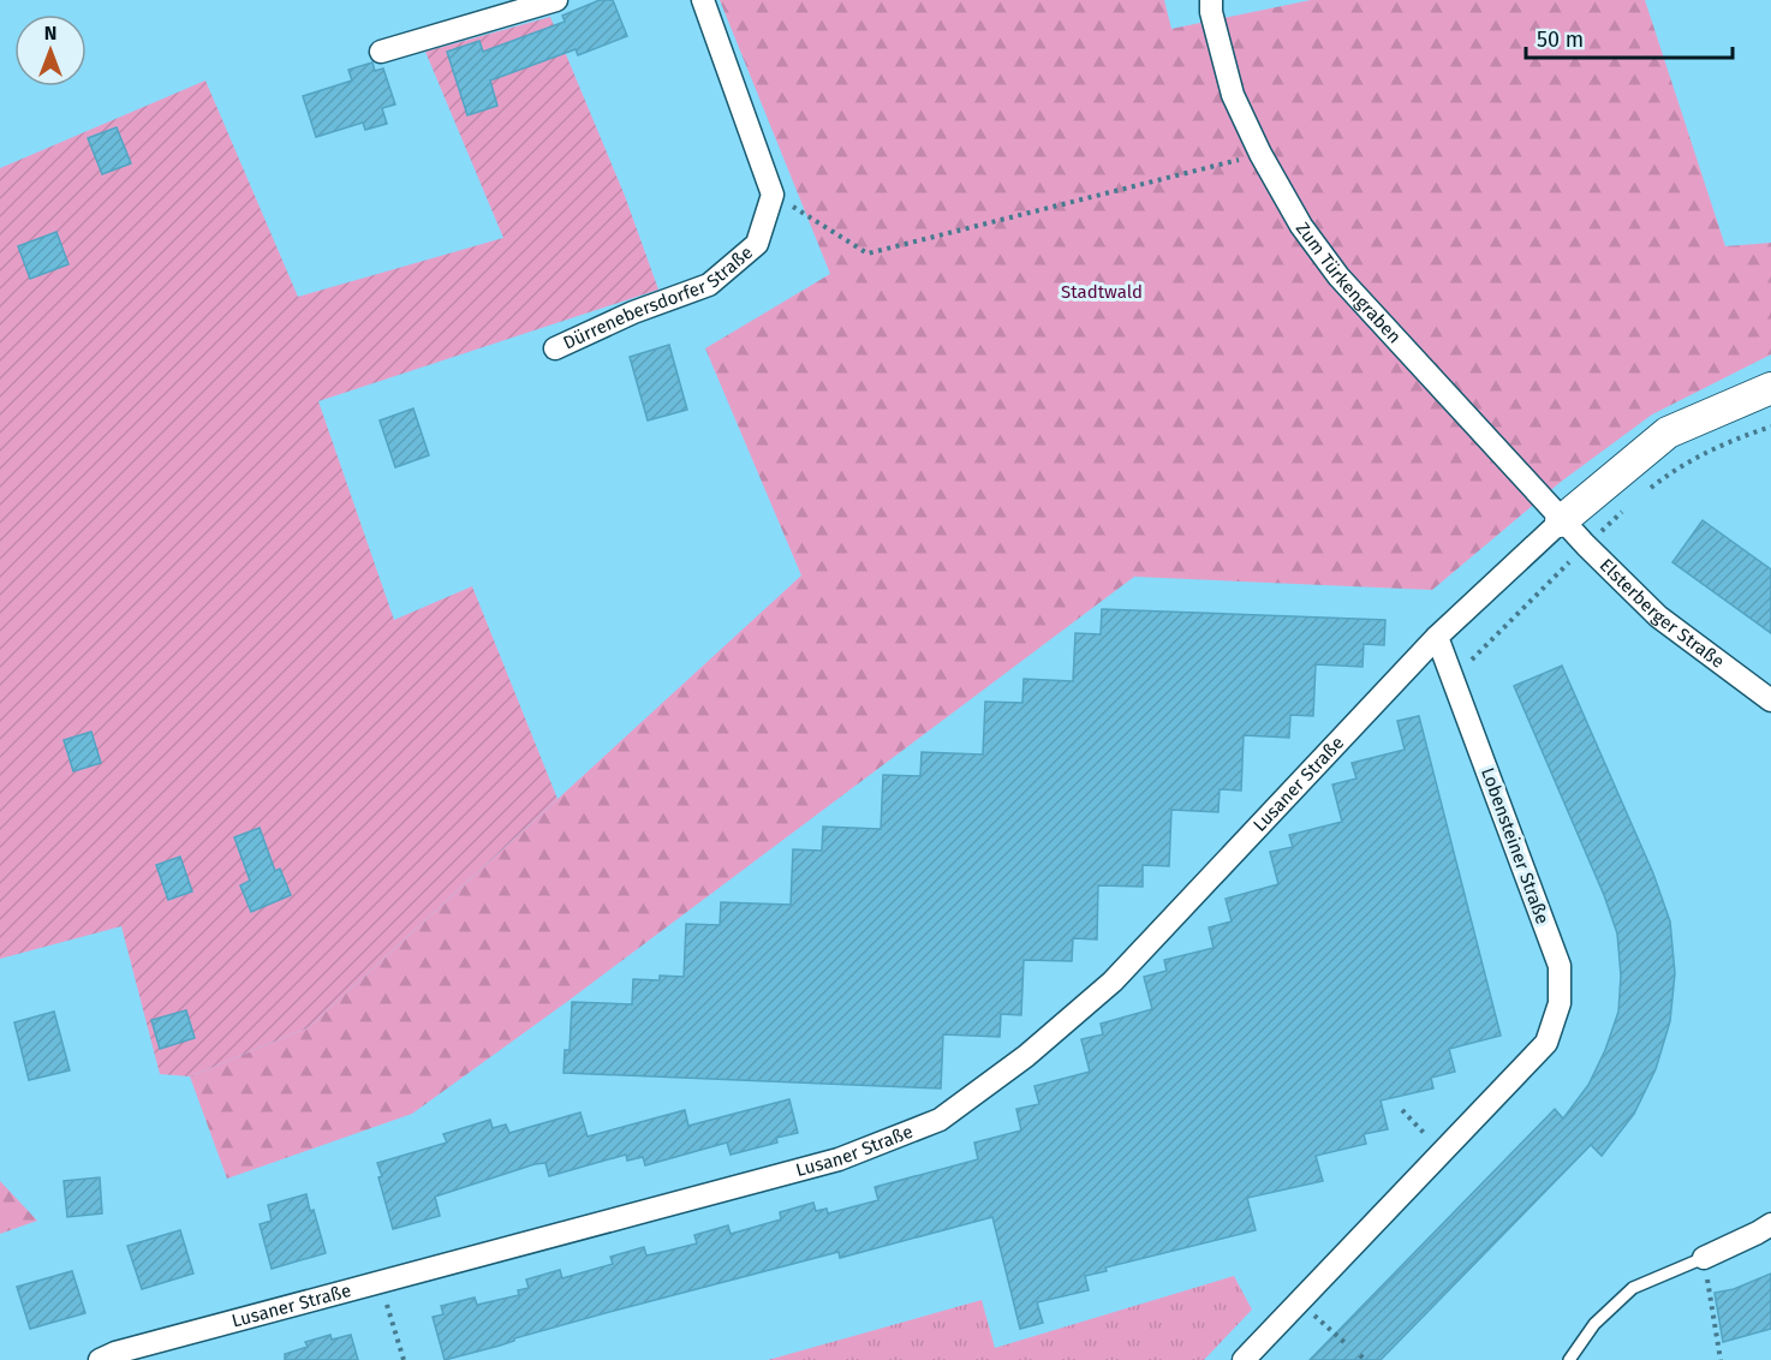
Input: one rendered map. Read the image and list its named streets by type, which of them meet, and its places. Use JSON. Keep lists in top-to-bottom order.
{
  "streets": {
    "street": [
      "Zum Türkengraben",
      "Dürrenebersdorfer Straße",
      "Elsterberger Straße",
      "Lusaner Straße",
      "Lobensteiner Straße"
    ]
  },
  "crossings": [
    ["Zum Türkengraben", "Elsterberger Straße"],
    ["Lusaner Straße", "Lobensteiner Straße"]
  ],
  "parks": ["Stadtwald"],
  "scale_bar": "50 m",
  "north": "top"
}
